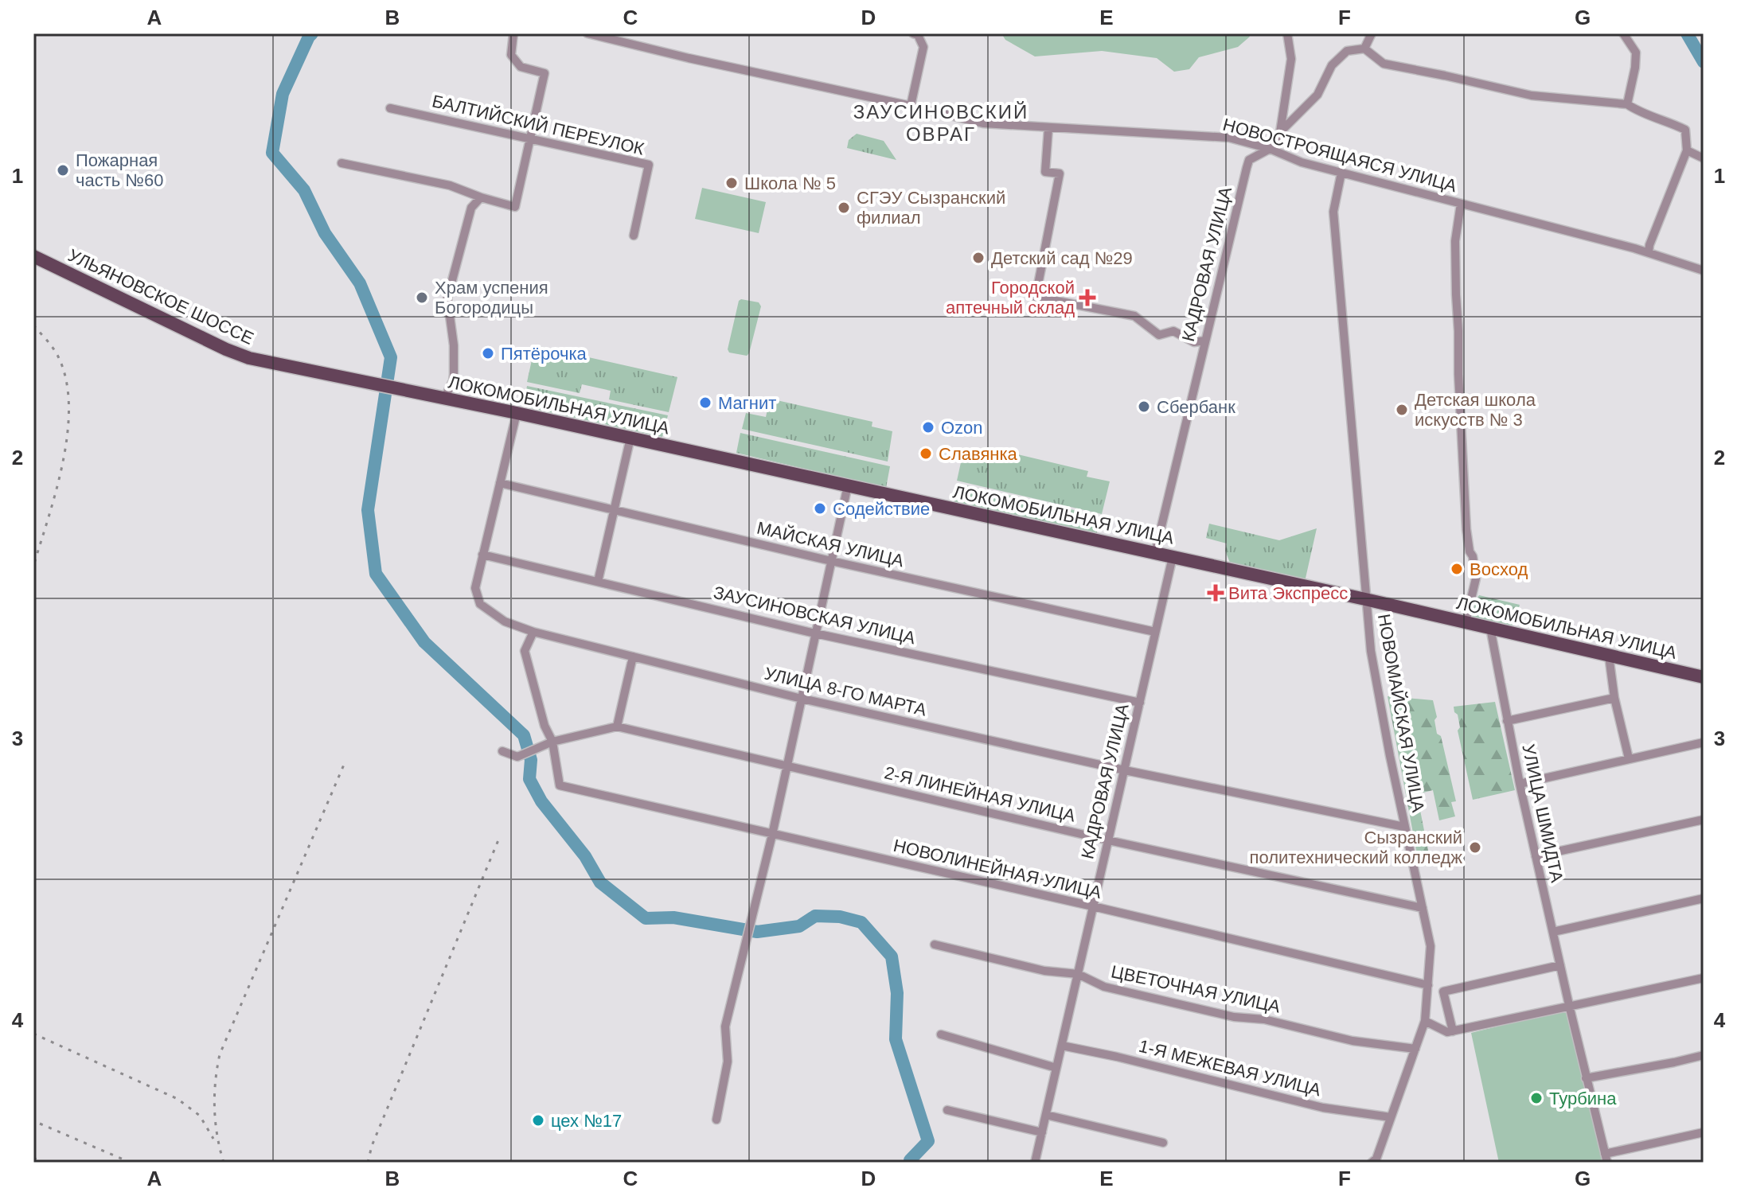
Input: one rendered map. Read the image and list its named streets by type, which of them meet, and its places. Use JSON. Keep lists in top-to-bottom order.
{
  "streets": {
    "main road": ["УЛЬЯНОВСКОЕ ШОССЕ", "ЛОКОМОБИЛЬНАЯ УЛИЦА"],
    "street": [
      "БАЛТИЙСКИЙ ПЕРЕУЛОК",
      "НОВОСТРОЯЩАЯСЯ УЛИЦА",
      "КАДРОВАЯ УЛИЦА",
      "МАЙСКАЯ УЛИЦА",
      "ЗАУСИНОВСКАЯ УЛИЦА",
      "УЛИЦА 8-ГО МАРТА",
      "НОВОМАЙСКАЯ УЛИЦА",
      "2-Я ЛИНЕЙНАЯ УЛИЦА",
      "УЛИЦА ШМИДТА",
      "НОВОЛИНЕЙНАЯ УЛИЦА",
      "ЦВЕТОЧНАЯ УЛИЦА",
      "1-Я МЕЖЕВАЯ УЛИЦА"
    ]
  },
  "crossings": [
    ["НОВОСТРОЯЩАЯСЯ УЛИЦА", "КАДРОВАЯ УЛИЦА"],
    ["НОВОСТРОЯЩАЯСЯ УЛИЦА", "НОВОМАЙСКАЯ УЛИЦА"],
    ["КАДРОВАЯ УЛИЦА", "ЛОКОМОБИЛЬНАЯ УЛИЦА"],
    ["КАДРОВАЯ УЛИЦА", "МАЙСКАЯ УЛИЦА"],
    ["КАДРОВАЯ УЛИЦА", "ЗАУСИНОВСКАЯ УЛИЦА"],
    ["КАДРОВАЯ УЛИЦА", "УЛИЦА 8-ГО МАРТА"],
    ["КАДРОВАЯ УЛИЦА", "2-Я ЛИНЕЙНАЯ УЛИЦА"],
    ["КАДРОВАЯ УЛИЦА", "НОВОЛИНЕЙНАЯ УЛИЦА"],
    ["КАДРОВАЯ УЛИЦА", "ЦВЕТОЧНАЯ УЛИЦА"],
    ["КАДРОВАЯ УЛИЦА", "1-Я МЕЖЕВАЯ УЛИЦА"],
    ["УЛЬЯНОВСКОЕ ШОССЕ", "ЛОКОМОБИЛЬНАЯ УЛИЦА"],
    ["ЛОКОМОБИЛЬНАЯ УЛИЦА", "УЛИЦА 8-ГО МАРТА"],
    ["ЛОКОМОБИЛЬНАЯ УЛИЦА", "НОВОМАЙСКАЯ УЛИЦА"],
    ["ЛОКОМОБИЛЬНАЯ УЛИЦА", "УЛИЦА ШМИДТА"],
    ["МАЙСКАЯ УЛИЦА", "УЛИЦА 8-ГО МАРТА"],
    ["ЗАУСИНОВСКАЯ УЛИЦА", "УЛИЦА 8-ГО МАРТА"],
    ["УЛИЦА 8-ГО МАРТА", "НОВОМАЙСКАЯ УЛИЦА"],
    ["НОВОМАЙСКАЯ УЛИЦА", "2-Я ЛИНЕЙНАЯ УЛИЦА"],
    ["НОВОМАЙСКАЯ УЛИЦА", "НОВОЛИНЕЙНАЯ УЛИЦА"],
    ["НОВОМАЙСКАЯ УЛИЦА", "ЦВЕТОЧНАЯ УЛИЦА"],
    ["НОВОМАЙСКАЯ УЛИЦА", "1-Я МЕЖЕВАЯ УЛИЦА"],
    ["2-Я ЛИНЕЙНАЯ УЛИЦА", "НОВОЛИНЕЙНАЯ УЛИЦА"]
  ],
  "districts": ["ЗАУСИНОВСКИЙ ОВРАГ"],
  "places": {
    "other": [
      "Пожарная часть №60",
      "Школа № 5",
      "СГЭУ Сызранский филиал",
      "Детский сад №29",
      "Храм успения Богородицы",
      "Пятёрочка",
      "Магнит",
      "Сбербанк",
      "Детская школа искусств № 3",
      "Ozon",
      "Славянка",
      "Содействие",
      "Восход",
      "Сызранский политехнический колледж",
      "Турбина",
      "цех №17"
    ],
    "health": ["Городской аптечный склад", "Вита Экспресс"]
  },
  "grid": {
    "columns": [
      "A",
      "B",
      "C",
      "D",
      "E",
      "F",
      "G"
    ],
    "rows": [
      "1",
      "2",
      "3",
      "4"
    ]
  }
}
